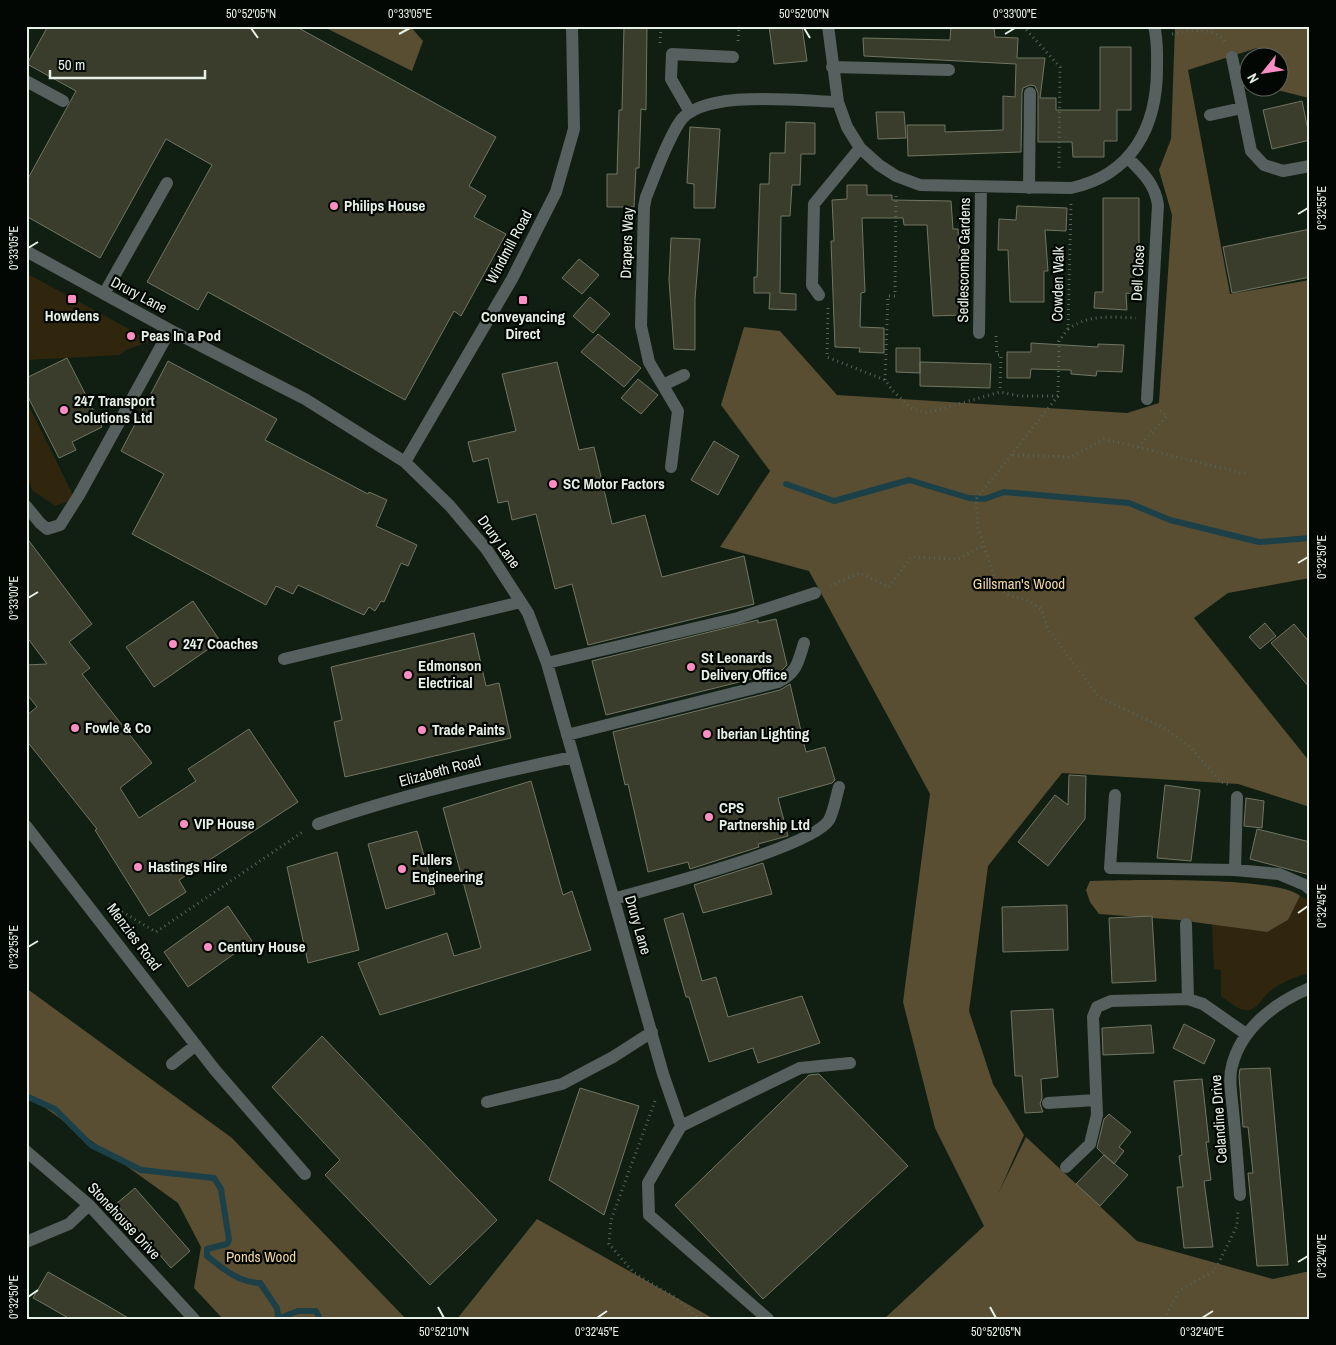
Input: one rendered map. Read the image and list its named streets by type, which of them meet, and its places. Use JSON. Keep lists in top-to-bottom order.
{
  "streets": {
    "street": [
      "Drapers Way",
      "Windmill Road",
      "Sedlescombe Gardens",
      "Dell Close",
      "Drury Lane",
      "Elizabeth Road",
      "Menzies Road",
      "Celandine Drive",
      "Stonehouse Drive"
    ],
    "path": ["Cowden Walk"]
  },
  "crossings": [
    ["Windmill Road", "Drury Lane"],
    ["Sedlescombe Gardens", "Dell Close"],
    ["Sedlescombe Gardens", "Cowden Walk"],
    ["Drury Lane", "Elizabeth Road"]
  ],
  "parks": ["Gillsman's Wood", "Ponds Wood"],
  "places": {
    "other": [
      "Philips House",
      "Peas In a Pod",
      "247 Transport Solutions Ltd",
      "SC Motor Factors",
      "247 Coaches",
      "St Leonards Delivery Office",
      "Edmonson Electrical",
      "Fowle & Co",
      "Trade Paints",
      "Iberian Lighting",
      "CPS Partnership Ltd",
      "VIP House",
      "Hastings Hire",
      "Fullers Engineering",
      "Century House"
    ],
    "transit": ["Howdens", "Conveyancing Direct"]
  },
  "scale_bar": "50 m",
  "north": "bottom left",
  "coordinates": [
    "50°52'05\"N",
    "0°33'05\"E",
    "50°52'00\"N",
    "0°33'00\"E",
    "0°32'55\"E",
    "0°32'50\"E",
    "0°32'45\"E",
    "0°32'40\"E",
    "50°52'10\"N"
  ]
}
